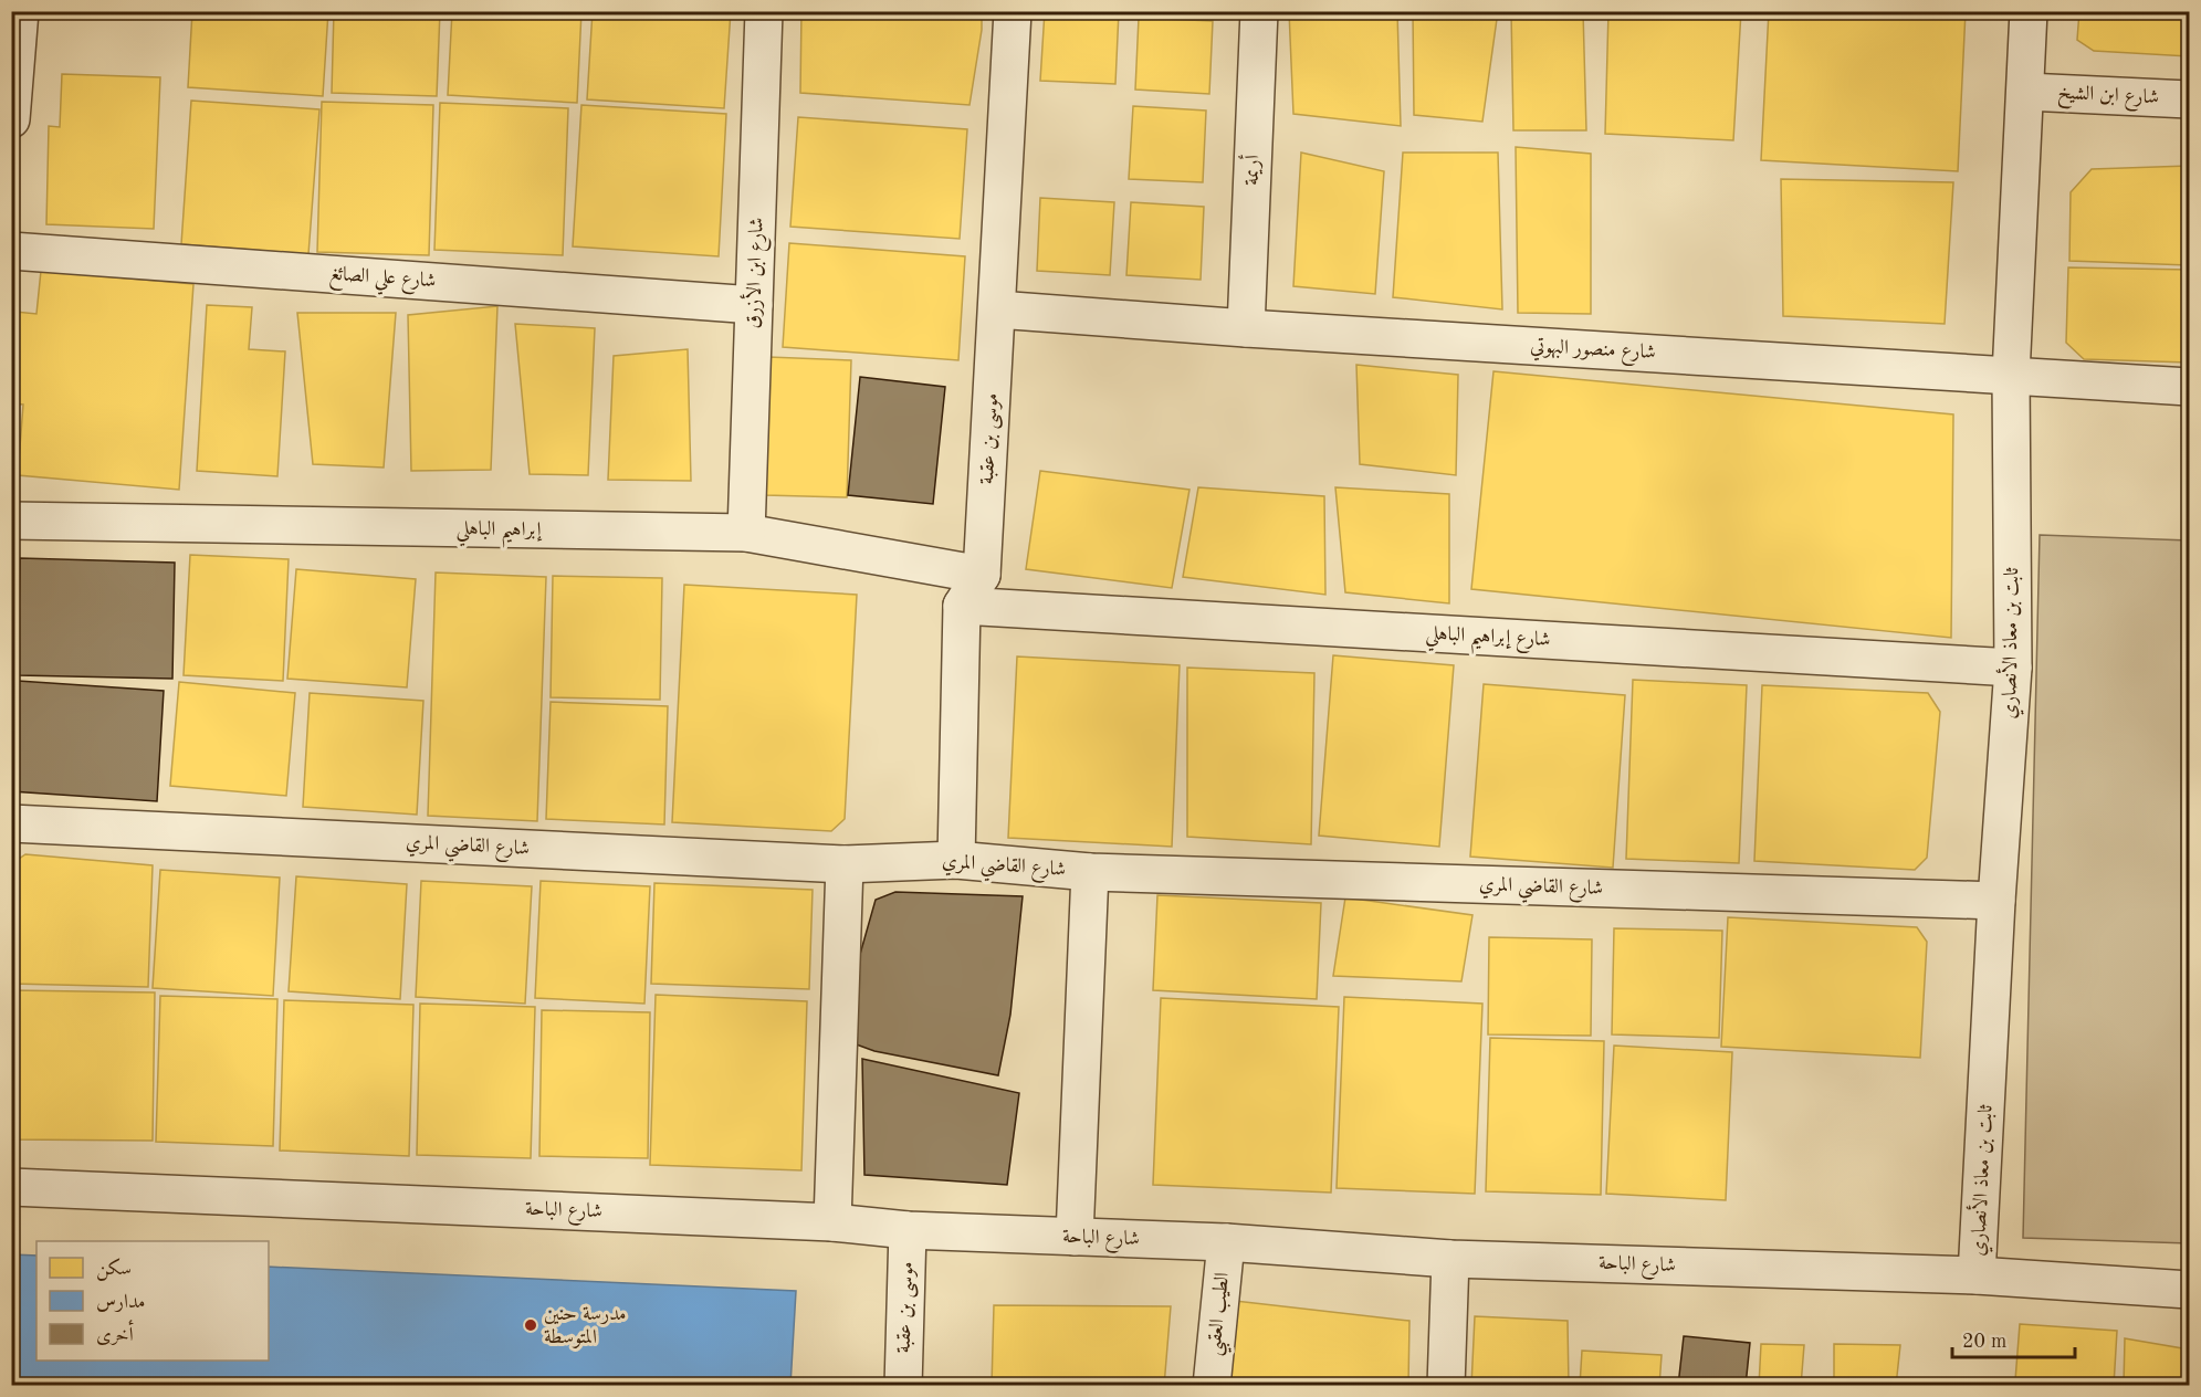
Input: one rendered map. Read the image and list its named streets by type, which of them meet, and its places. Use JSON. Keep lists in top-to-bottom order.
{
  "streets": {
    "street": [
      "شارع ابن الشيخ",
      "أريمة",
      "شارع ابن الأزرق",
      "شارع علي الصائغ",
      "شارع منصور البهوتي",
      "موسى بن عقبة",
      "إبراهيم الباهلي",
      "شارع إبراهيم الباهلي",
      "ثابت بن معاذ الأنصاري",
      "شارع القاضي المري",
      "شارع الباحة",
      "الطيب العقبي"
    ]
  },
  "crossings": [
    ["شارع ابن الشيخ", "ثابت بن معاذ الأنصاري"],
    ["أريمة", "شارع منصور البهوتي"],
    ["شارع ابن الأزرق", "شارع علي الصائغ"],
    ["شارع ابن الأزرق", "إبراهيم الباهلي"],
    ["شارع منصور البهوتي", "موسى بن عقبة"],
    ["شارع منصور البهوتي", "ثابت بن معاذ الأنصاري"],
    ["موسى بن عقبة", "إبراهيم الباهلي"],
    ["موسى بن عقبة", "شارع إبراهيم الباهلي"],
    ["موسى بن عقبة", "شارع الباحة"],
    ["شارع إبراهيم الباهلي", "ثابت بن معاذ الأنصاري"],
    ["ثابت بن معاذ الأنصاري", "شارع القاضي المري"],
    ["ثابت بن معاذ الأنصاري", "شارع الباحة"],
    ["شارع الباحة", "الطيب العقبي"]
  ],
  "places": ["مدرسة حنين المتوسطة"],
  "legend": ["سكن", "مدارس", "أخرى"],
  "scale_bar": "20 m"
}
